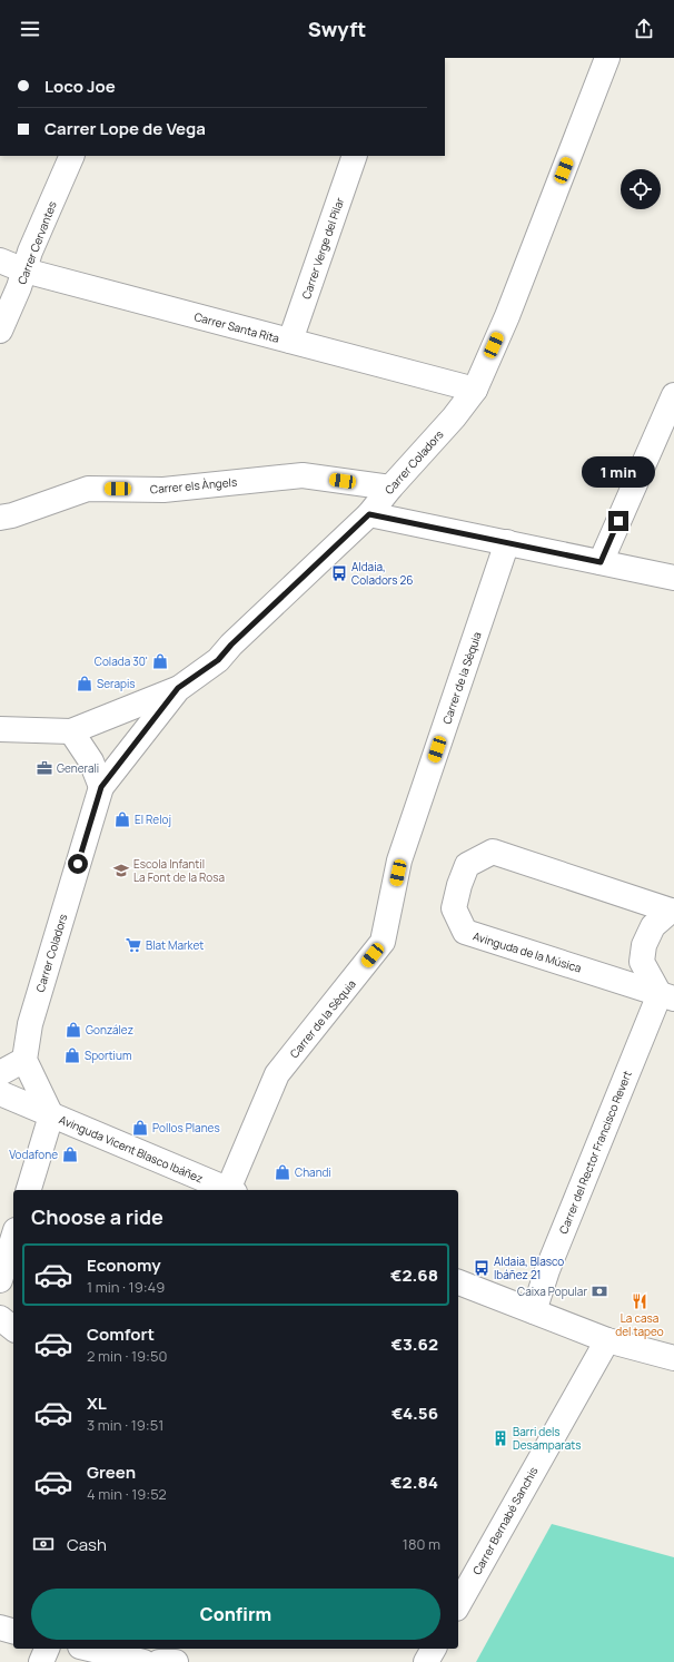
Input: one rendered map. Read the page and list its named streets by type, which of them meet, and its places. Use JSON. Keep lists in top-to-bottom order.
{
  "streets": {
    "street": [
      "Carrer Cervantes",
      "Carrer Verge del Pilar",
      "Carrer Santa Rita",
      "Carrer Coladors",
      "Carrer els Àngels",
      "Carrer de la Sèquia",
      "Avinguda de la Música",
      "Avinguda Vicent Blasco Ibáñez",
      "Carrer del Rector Francisco Revert",
      "Carrer Bernabé Sanchis"
    ]
  },
  "crossings": [
    ["Carrer Cervantes", "Carrer Santa Rita"],
    ["Carrer Verge del Pilar", "Carrer Santa Rita"],
    ["Carrer Santa Rita", "Carrer Coladors"],
    ["Carrer Coladors", "Carrer els Àngels"],
    ["Avinguda de la Música", "Carrer del Rector Francisco Revert"]
  ],
  "places": {
    "bus stop": ["Aldaia, Coladors 26", "Aldaia, Blasco Ibáñez 21"],
    "shop": [
      "Colada 30'",
      "Serapis",
      "El Reloj",
      "González",
      "Sportium",
      "Pollos Planes",
      "Vodafone",
      "Chandi"
    ],
    "office": ["Generali"],
    "school or university": ["Escola Infantil La Font de la Rosa"],
    "supermarket": ["Blat Market"],
    "bank": ["Caixa Popular"],
    "restaurant": ["La casa del tapeo"],
    "building": ["Barri dels Desamparats"]
  },
  "page": {
    "header": "Swyft",
    "banner": ["Loco Joe", "Carrer Lope de Vega"],
    "bubble": "1 min",
    "heading": "Choose a ride",
    "list": [
      {
        "name": "Economy",
        "note": "1 min · 19:49",
        "value": "€2.68"
      },
      {
        "name": "Comfort",
        "note": "2 min · 19:50",
        "value": "€3.62"
      },
      {
        "name": "XL",
        "note": "3 min · 19:51",
        "value": "€4.56"
      },
      {
        "name": "Green",
        "note": "4 min · 19:52",
        "value": "€2.84"
      }
    ],
    "pay": ["Cash", "180 m"],
    "buttons": "Confirm"
  }
}
